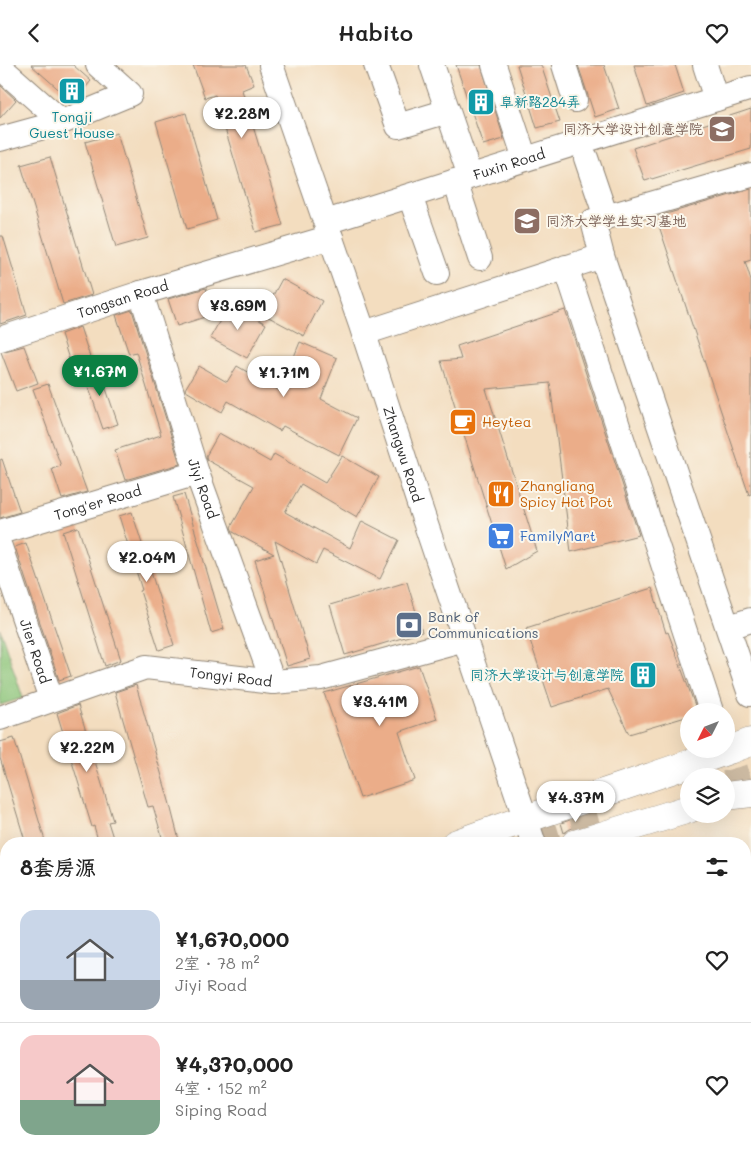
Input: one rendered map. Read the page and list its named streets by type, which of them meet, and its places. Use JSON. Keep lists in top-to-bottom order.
{
  "streets": {
    "street": [
      "Fuxin Road",
      "Tongsan Road",
      "Zhangwu Road",
      "Jiyi Road",
      "Tong'er Road",
      "Jier Road",
      "Tongyi Road"
    ]
  },
  "crossings": [
    ["Fuxin Road", "Tongsan Road"],
    ["Fuxin Road", "Zhangwu Road"],
    ["Tongsan Road", "Zhangwu Road"],
    ["Tongsan Road", "Jiyi Road"],
    ["Zhangwu Road", "Tongyi Road"],
    ["Jiyi Road", "Tong'er Road"],
    ["Jiyi Road", "Tongyi Road"],
    ["Jier Road", "Tongyi Road"]
  ],
  "places": {
    "building": ["Tongji Guest House", "阜新路284弄", "同济大学设计与创意学院"],
    "school or university": ["同济大学设计创意学院", "同济大学学生实习基地"],
    "cafe": ["Heytea"],
    "restaurant": ["Zhangliang Spicy Hot Pot"],
    "supermarket": ["FamilyMart"],
    "bank": ["Bank of Communications"]
  },
  "north": "bottom left",
  "page": {
    "header": "Habito",
    "price": [
      "¥2.28M",
      "¥3.69M",
      "¥1.67M",
      "¥1.71M",
      "¥2.04M",
      "¥3.41M",
      "¥2.22M",
      "¥4.37M"
    ],
    "heading": "8套房源",
    "list": [
      {
        "name": "¥1,670,000",
        "note": "2室 · 78 m² · Jiyi Road"
      },
      {
        "name": "¥4,370,000",
        "note": "4室 · 152 m² · Siping Road"
      }
    ]
  }
}
